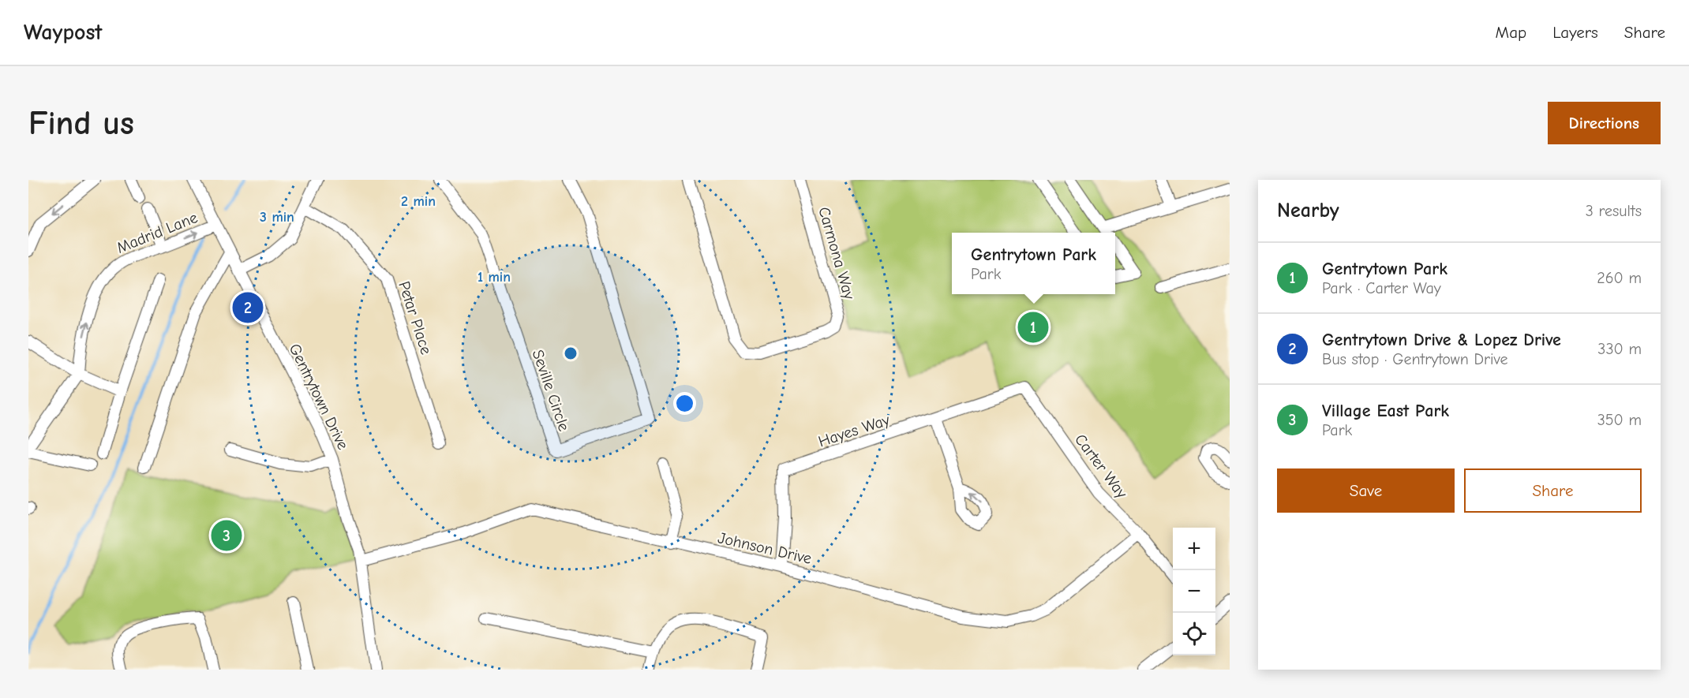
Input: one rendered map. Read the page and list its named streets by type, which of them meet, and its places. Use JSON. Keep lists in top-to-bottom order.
{
  "streets": {
    "street": [
      "Madrid Lane",
      "Carmona Way",
      "Petar Place",
      "Seville Circle",
      "Gentrytown Drive",
      "Hayes Way",
      "Carter Way",
      "Johnson Drive"
    ]
  },
  "crossings": [
    ["Madrid Lane", "Gentrytown Drive"],
    ["Gentrytown Drive", "Johnson Drive"],
    ["Hayes Way", "Carter Way"],
    ["Hayes Way", "Johnson Drive"],
    ["Carter Way", "Johnson Drive"]
  ],
  "page": {
    "header": "Waypost",
    "nav": ["Map", "Layers", "Share"],
    "buttons": [
      "Directions",
      ["Save", "Share"]
    ],
    "title": "Find us",
    "heading": ["Nearby", "3 results"],
    "popup": ["Gentrytown Park", "Park"],
    "list": [
      {
        "mark": "1",
        "name": "Gentrytown Park",
        "note": "Park · Carter Way",
        "value": "260 m"
      },
      {
        "mark": "2",
        "name": "Gentrytown Drive & Lopez Drive",
        "note": "Bus stop · Gentrytown Drive",
        "value": "330 m"
      },
      {
        "mark": "3",
        "name": "Village East Park",
        "note": "Park",
        "value": "350 m"
      }
    ],
    "pins": ["2", "1", "3"],
    "map_buttons": ["+", "−"]
  },
  "rings": ["2 min", "3 min", "1 min"]
}
